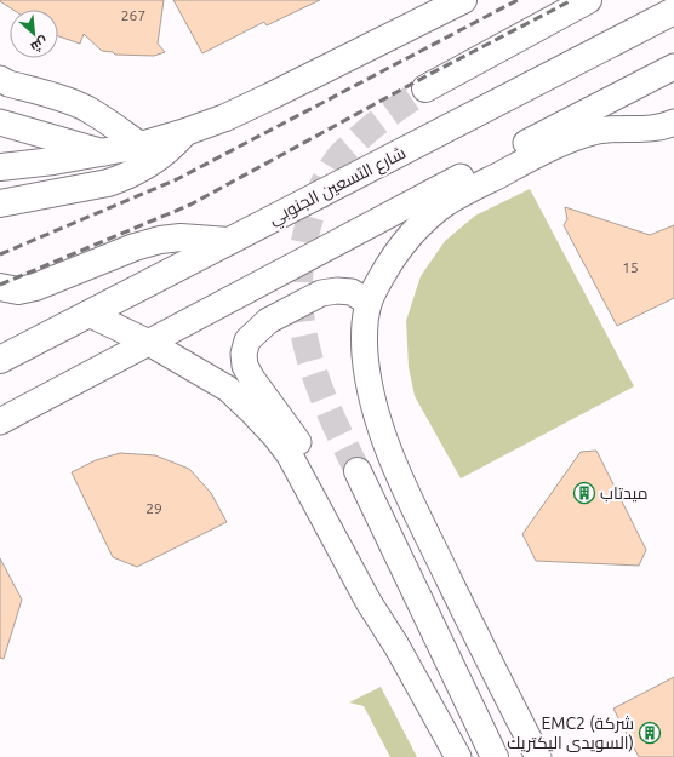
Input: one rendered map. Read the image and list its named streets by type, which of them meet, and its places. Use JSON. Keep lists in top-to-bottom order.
{
  "streets": {
    "highway": ["شارع التسعين الجنوبي"]
  },
  "places": {
    "building": ["ميدتاب", "EMC2 (شركة السويدى اليكتريك)"]
  },
  "house_numbers": ["267", "15", "29"],
  "north": "bottom right"
}
